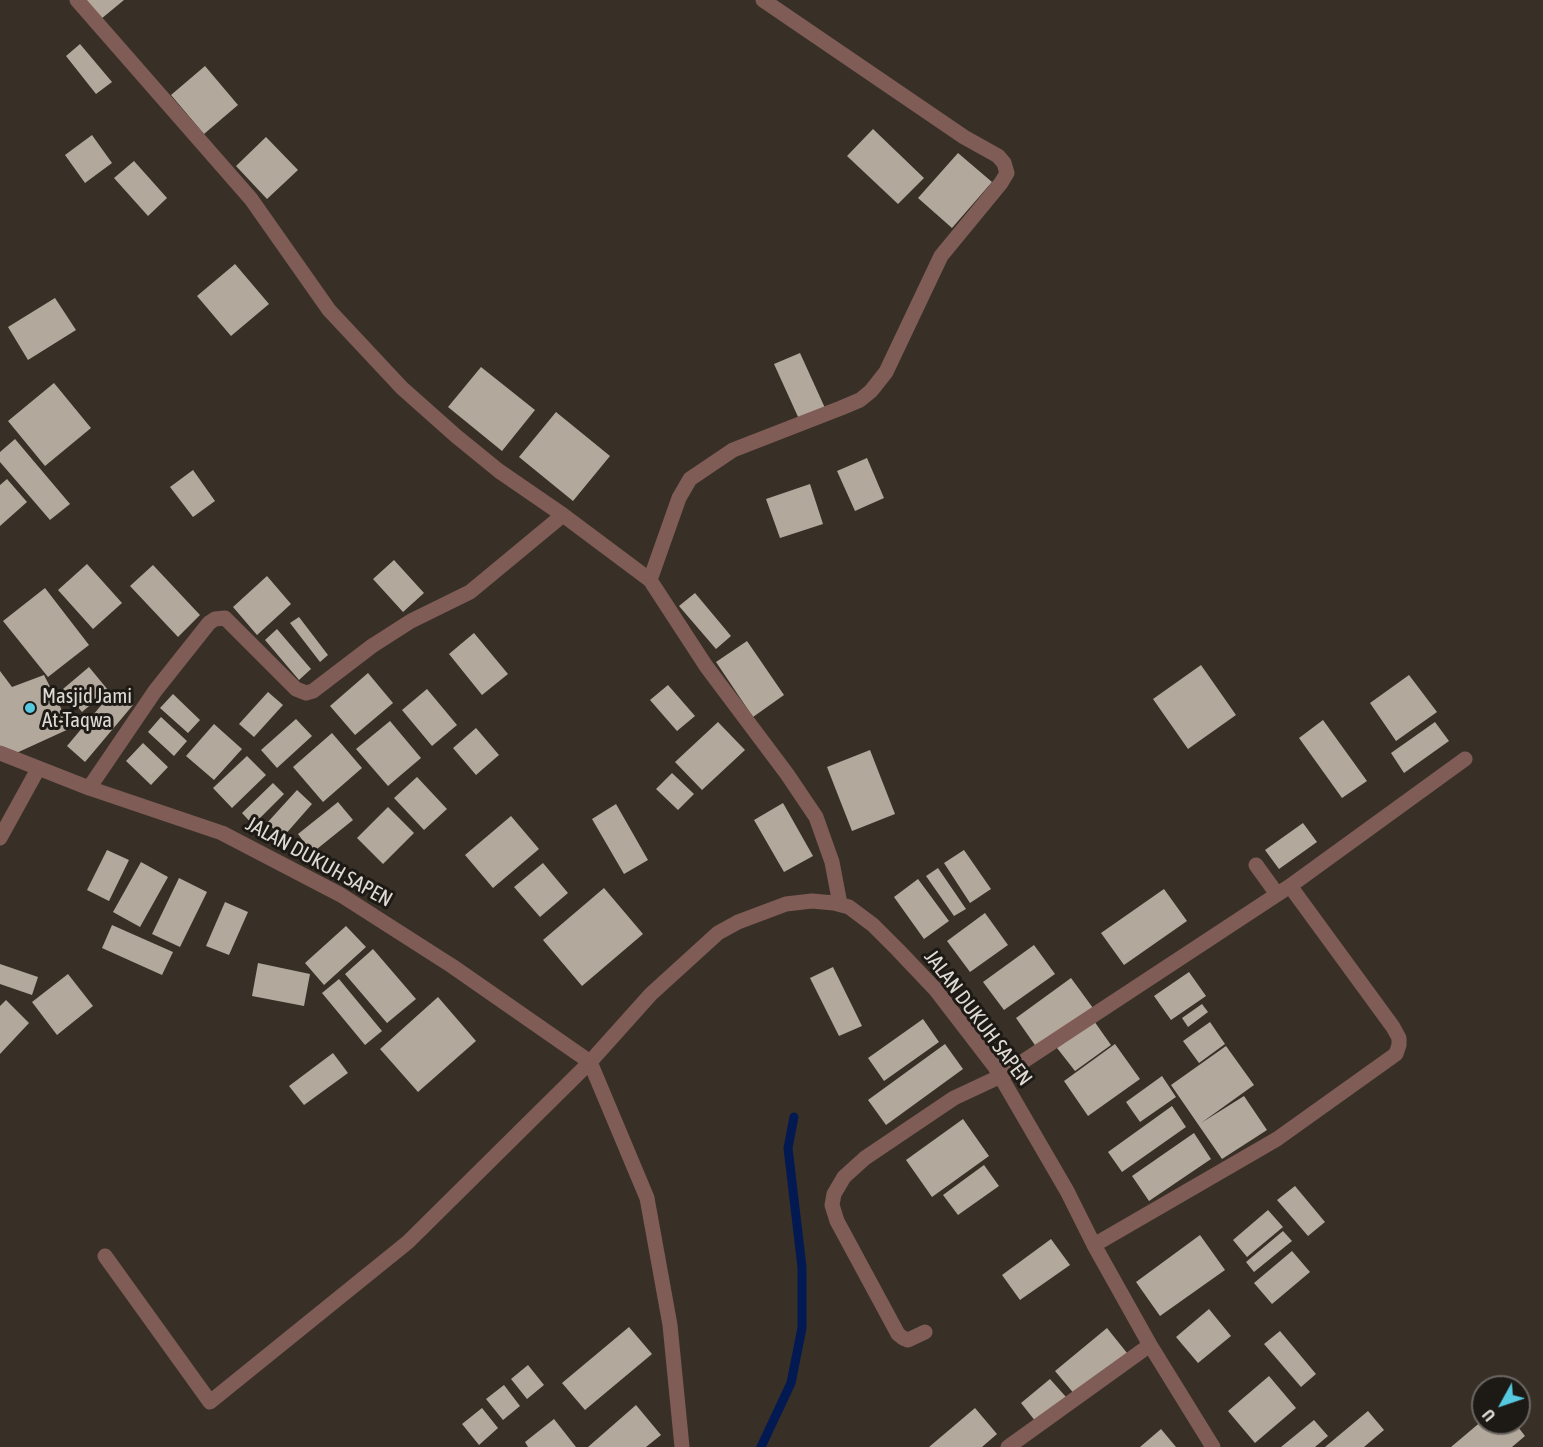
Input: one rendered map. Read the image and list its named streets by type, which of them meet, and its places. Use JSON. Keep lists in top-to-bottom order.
{
  "streets": {
    "street": ["JALAN DUKUH SAPEN"]
  },
  "places": ["Masjid Jami At-Taqwa"],
  "north": "bottom left"
}
